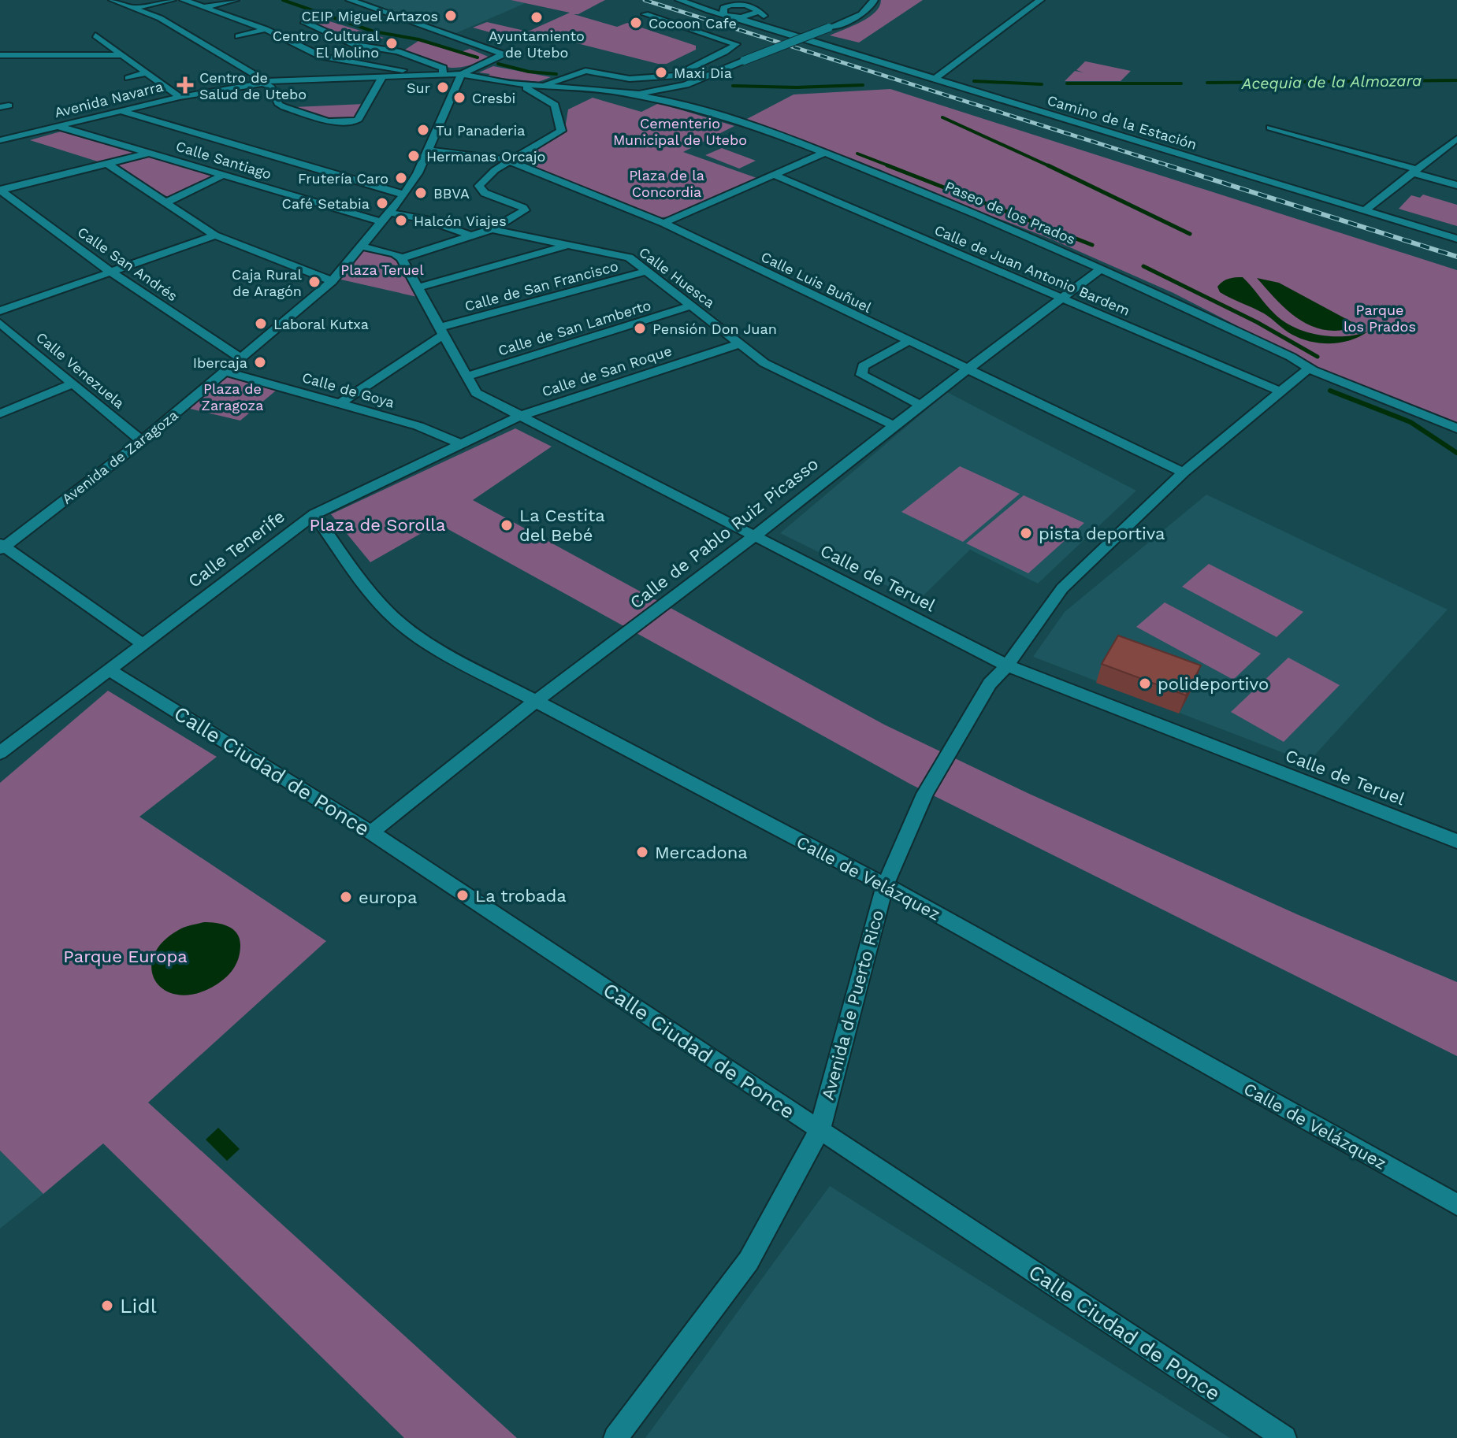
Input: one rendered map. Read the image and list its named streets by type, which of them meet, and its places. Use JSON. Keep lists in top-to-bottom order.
{
  "streets": {
    "street": [
      "Avenida Navarra",
      "Camino de la Estación",
      "Calle Santiago",
      "Paseo de los Prados",
      "Calle San Andrés",
      "Calle de Juan Antonio Bardem",
      "Calle Huesca",
      "Calle Luis Buñuel",
      "Calle de San Francisco",
      "Calle de San Lamberto",
      "Calle Venezuela",
      "Calle de San Roque",
      "Calle de Goya",
      "Avenida de Zaragoza",
      "Calle de Pablo Ruiz Picasso",
      "Calle Tenerife",
      "Calle de Teruel",
      "Calle Ciudad de Ponce",
      "Calle de Velázquez",
      "Avenida de Puerto Rico"
    ]
  },
  "crossings": [
    ["Avenida Navarra", "Calle Santiago"],
    ["Avenida Navarra", "Avenida de Zaragoza"],
    ["Calle Santiago", "Avenida de Zaragoza"],
    ["Paseo de los Prados", "Calle de Pablo Ruiz Picasso"],
    ["Paseo de los Prados", "Avenida de Puerto Rico"],
    ["Calle San Andrés", "Avenida de Zaragoza"],
    ["Calle de Juan Antonio Bardem", "Calle de Pablo Ruiz Picasso"],
    ["Calle de Juan Antonio Bardem", "Avenida de Puerto Rico"],
    ["Calle Huesca", "Calle de San Francisco"],
    ["Calle Huesca", "Calle de San Lamberto"],
    ["Calle Huesca", "Calle de San Roque"],
    ["Calle Huesca", "Calle de Pablo Ruiz Picasso"],
    ["Calle Luis Buñuel", "Avenida de Zaragoza"],
    ["Calle Luis Buñuel", "Calle de Pablo Ruiz Picasso"],
    ["Calle Luis Buñuel", "Avenida de Puerto Rico"],
    ["Calle de San Francisco", "Calle de Goya"],
    ["Calle de San Francisco", "Calle de Teruel"],
    ["Calle de San Lamberto", "Calle de Teruel"],
    ["Calle Venezuela", "Avenida de Zaragoza"],
    ["Calle de San Roque", "Calle Tenerife"],
    ["Calle de San Roque", "Calle de Teruel"],
    ["Calle de Goya", "Avenida de Zaragoza"],
    ["Calle de Goya", "Calle Tenerife"],
    ["Calle de Pablo Ruiz Picasso", "Calle de Teruel"],
    ["Calle de Pablo Ruiz Picasso", "Calle Ciudad de Ponce"],
    ["Calle de Pablo Ruiz Picasso", "Calle de Velázquez"],
    ["Calle Tenerife", "Calle de Teruel"],
    ["Calle Tenerife", "Calle Ciudad de Ponce"],
    ["Calle Tenerife", "Calle de Velázquez"],
    ["Calle de Teruel", "Avenida de Puerto Rico"],
    ["Calle Ciudad de Ponce", "Avenida de Puerto Rico"],
    ["Calle de Velázquez", "Avenida de Puerto Rico"]
  ],
  "water": ["Acequia de la Almozara"],
  "parks": [
    "Cementerio Municipal de Utebo",
    "Plaza de la Concordia",
    "Plaza Teruel",
    "Parque los Prados",
    "Plaza de Zaragoza",
    "Plaza de Sorolla",
    "Parque Europa"
  ],
  "places": {
    "other": [
      "CEIP Miguel Artazos",
      "Ayuntamiento de Utebo",
      "Cocoon Cafe",
      "Centro Cultural El Molino",
      "Maxi Dia",
      "Sur",
      "Cresbi",
      "Tu Panaderia",
      "Hermanas Orcajo",
      "Frutería Caro",
      "BBVA",
      "Café Setabia",
      "Halcón Viajes",
      "Caja Rural de Aragón",
      "Laboral Kutxa",
      "Pensión Don Juan",
      "Ibercaja",
      "La Cestita del Bebé",
      "pista deportiva",
      "polideportivo",
      "Mercadona",
      "La trobada",
      "europa",
      "Lidl"
    ],
    "health": ["Centro de Salud de Utebo"]
  }
}
